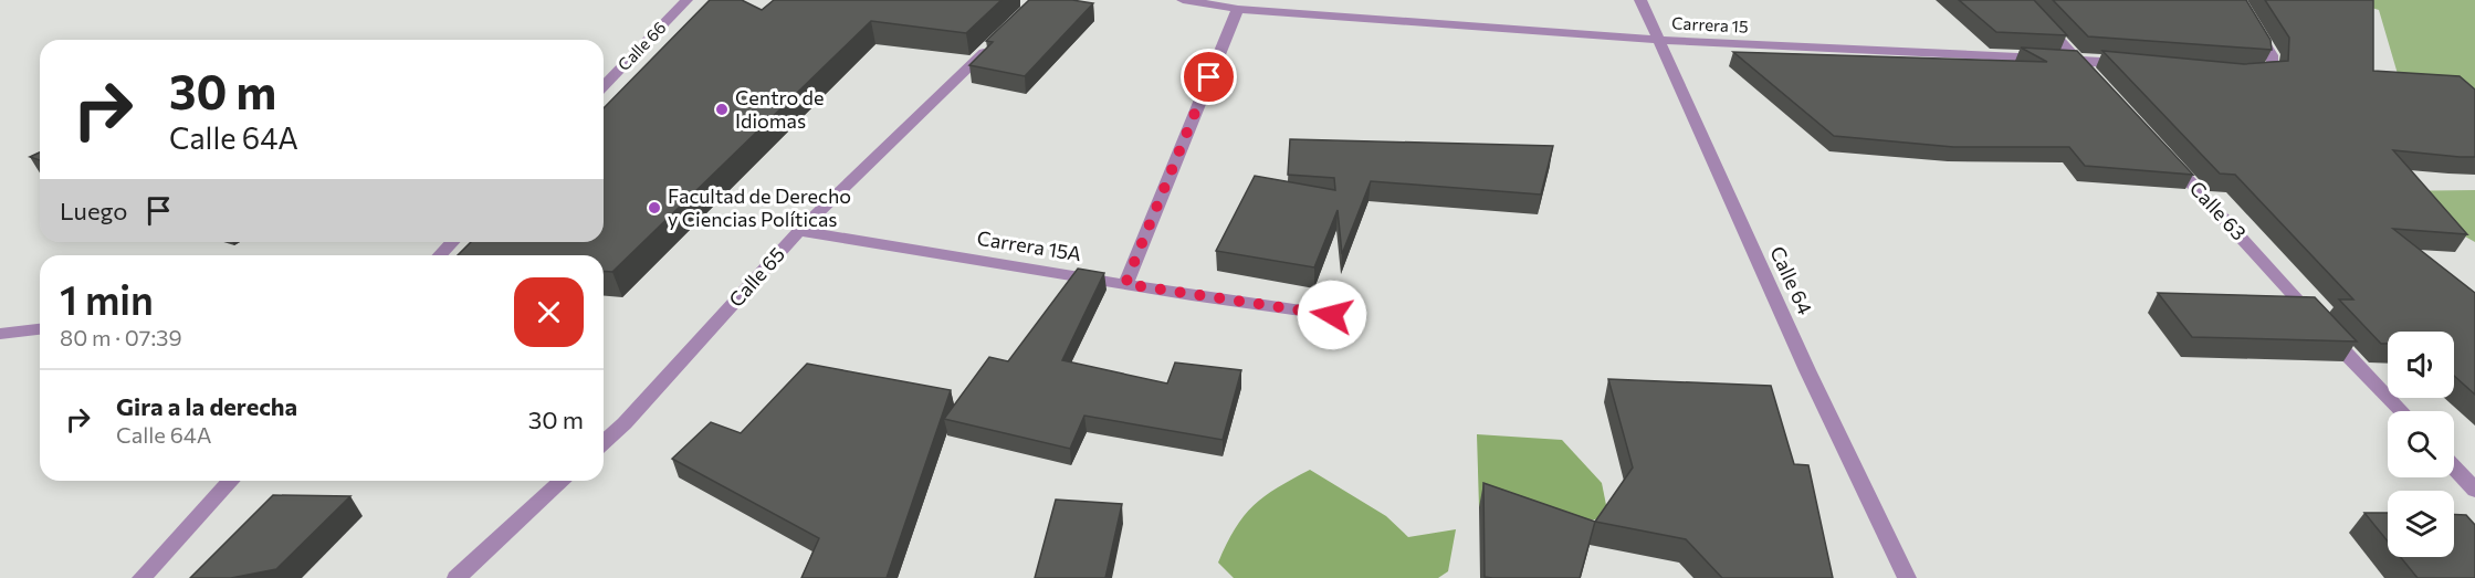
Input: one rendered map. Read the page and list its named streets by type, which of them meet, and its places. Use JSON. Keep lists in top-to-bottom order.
{
  "streets": {
    "street": [
      "Carrera 15",
      "Calle 66",
      "Calle 63",
      "Carrera 15A",
      "Calle 65",
      "Calle 64"
    ]
  },
  "crossings": [
    ["Carrera 15", "Calle 64"],
    ["Carrera 15A", "Calle 65"]
  ],
  "places": ["Centro de Idiomas", "Facultad de Derecho y Ciencias Políticas"],
  "page": {
    "turn": ["30 m", "Calle 64A"],
    "then": "Luego",
    "heading": ["1 min", "80 m · 07:39"],
    "list": [
      {
        "name": "Gira a la derecha",
        "note": "Calle 64A",
        "value": "30 m"
      }
    ]
  }
}
